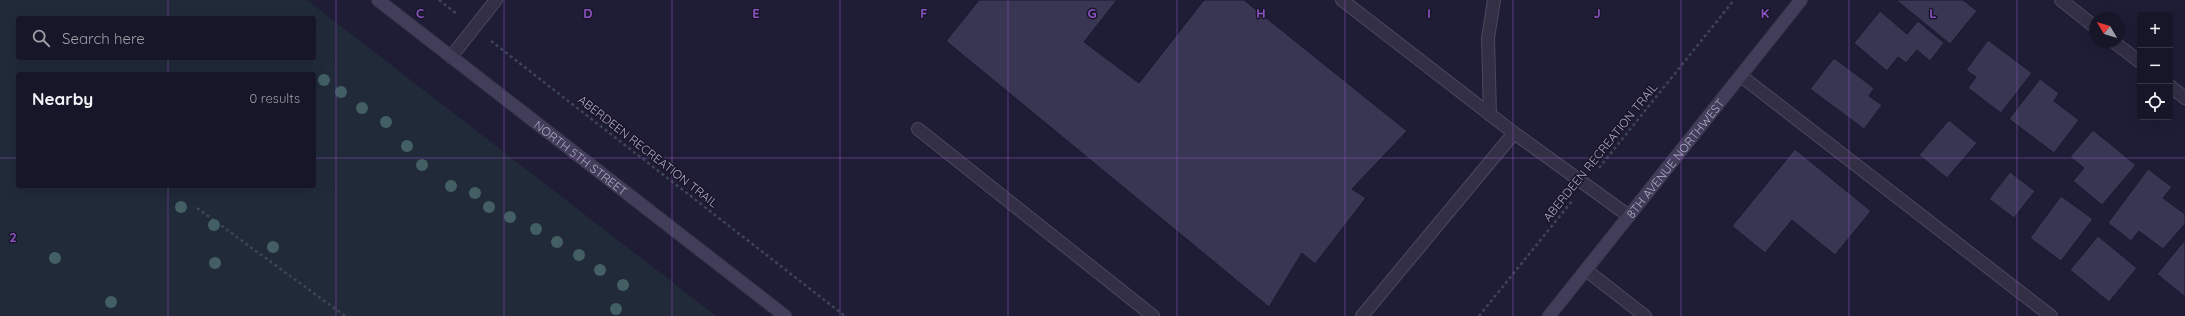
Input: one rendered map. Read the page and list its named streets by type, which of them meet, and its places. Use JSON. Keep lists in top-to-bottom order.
{
  "streets": {
    "street": ["NORTH 5TH STREET", "8TH AVENUE NORTHWEST"],
    "path": ["ABERDEEN RECREATION TRAIL"]
  },
  "north": "top left",
  "page": {
    "map_buttons": ["+", "−"],
    "search": "Search here",
    "heading": ["Nearby", "0 results"]
  },
  "grid": {
    "columns": [
      "C",
      "D",
      "E",
      "F",
      "G",
      "H",
      "I",
      "J",
      "K",
      "L"
    ],
    "rows": ["2"]
  }
}
